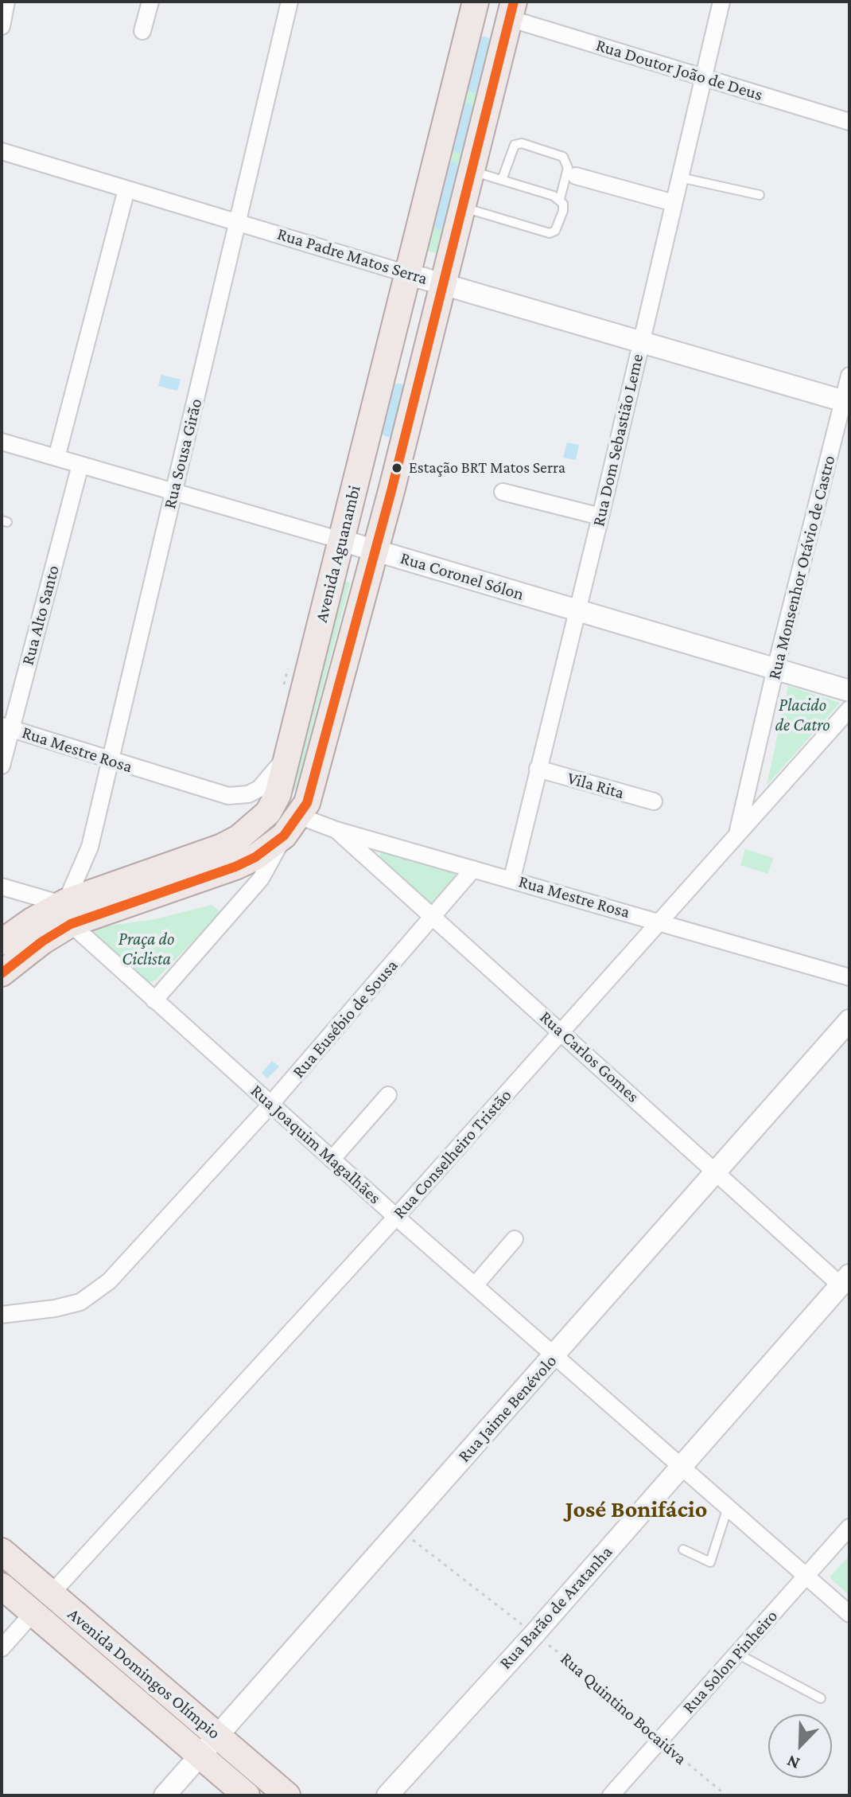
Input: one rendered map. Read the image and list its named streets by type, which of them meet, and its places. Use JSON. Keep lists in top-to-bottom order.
{
  "streets": {
    "main road": ["Avenida Aguanambi", "Avenida Domingos Olímpio"],
    "street": [
      "Rua Doutor João de Deus",
      "Rua Padre Matos Serra",
      "Rua Dom Sebastião Leme",
      "Rua Sousa Girão",
      "Rua Monsenhor Otávio de Castro",
      "Rua Coronel Sólon",
      "Rua Alto Santo",
      "Rua Mestre Rosa",
      "Vila Rita",
      "Rua Eusébio de Sousa",
      "Rua Carlos Gomes",
      "Rua Joaquim Magalhães",
      "Rua Conselheiro Tristão",
      "Rua Jaime Benévolo",
      "Rua Barão de Aratanha",
      "Rua Solon Pinheiro"
    ],
    "path": ["Rua Quintino Bocaiúva"]
  },
  "crossings": [
    ["Rua Doutor João de Deus", "Rua Dom Sebastião Leme"],
    ["Rua Doutor João de Deus", "Avenida Aguanambi"],
    ["Rua Padre Matos Serra", "Rua Dom Sebastião Leme"],
    ["Rua Padre Matos Serra", "Rua Sousa Girão"],
    ["Rua Padre Matos Serra", "Avenida Aguanambi"],
    ["Rua Padre Matos Serra", "Rua Monsenhor Otávio de Castro"],
    ["Rua Dom Sebastião Leme", "Rua Coronel Sólon"],
    ["Rua Dom Sebastião Leme", "Rua Mestre Rosa"],
    ["Rua Dom Sebastião Leme", "Vila Rita"],
    ["Rua Sousa Girão", "Avenida Aguanambi"],
    ["Rua Sousa Girão", "Rua Coronel Sólon"],
    ["Rua Sousa Girão", "Rua Mestre Rosa"],
    ["Rua Sousa Girão", "Rua Joaquim Magalhães"],
    ["Avenida Aguanambi", "Rua Coronel Sólon"],
    ["Avenida Aguanambi", "Rua Mestre Rosa"],
    ["Avenida Aguanambi", "Rua Joaquim Magalhães"],
    ["Rua Monsenhor Otávio de Castro", "Rua Coronel Sólon"],
    ["Rua Monsenhor Otávio de Castro", "Rua Conselheiro Tristão"],
    ["Rua Coronel Sólon", "Rua Alto Santo"],
    ["Rua Alto Santo", "Rua Mestre Rosa"],
    ["Rua Mestre Rosa", "Rua Eusébio de Sousa"],
    ["Rua Mestre Rosa", "Rua Carlos Gomes"],
    ["Rua Mestre Rosa", "Rua Conselheiro Tristão"],
    ["Rua Eusébio de Sousa", "Rua Carlos Gomes"],
    ["Rua Eusébio de Sousa", "Rua Joaquim Magalhães"],
    ["Rua Carlos Gomes", "Rua Conselheiro Tristão"],
    ["Rua Carlos Gomes", "Rua Jaime Benévolo"],
    ["Rua Carlos Gomes", "Rua Barão de Aratanha"],
    ["Rua Joaquim Magalhães", "Rua Conselheiro Tristão"],
    ["Rua Joaquim Magalhães", "Rua Jaime Benévolo"],
    ["Rua Joaquim Magalhães", "Rua Barão de Aratanha"],
    ["Rua Joaquim Magalhães", "Rua Solon Pinheiro"],
    ["Rua Conselheiro Tristão", "Avenida Domingos Olímpio"],
    ["Rua Jaime Benévolo", "Avenida Domingos Olímpio"],
    ["Rua Jaime Benévolo", "Rua Quintino Bocaiúva"],
    ["Rua Barão de Aratanha", "Rua Quintino Bocaiúva"],
    ["Rua Solon Pinheiro", "Rua Quintino Bocaiúva"]
  ],
  "districts": ["José Bonifácio"],
  "parks": ["Placido de Catro", "Praça do Ciclista"],
  "places": ["Estação BRT Matos Serra"],
  "north": "bottom left"
}
